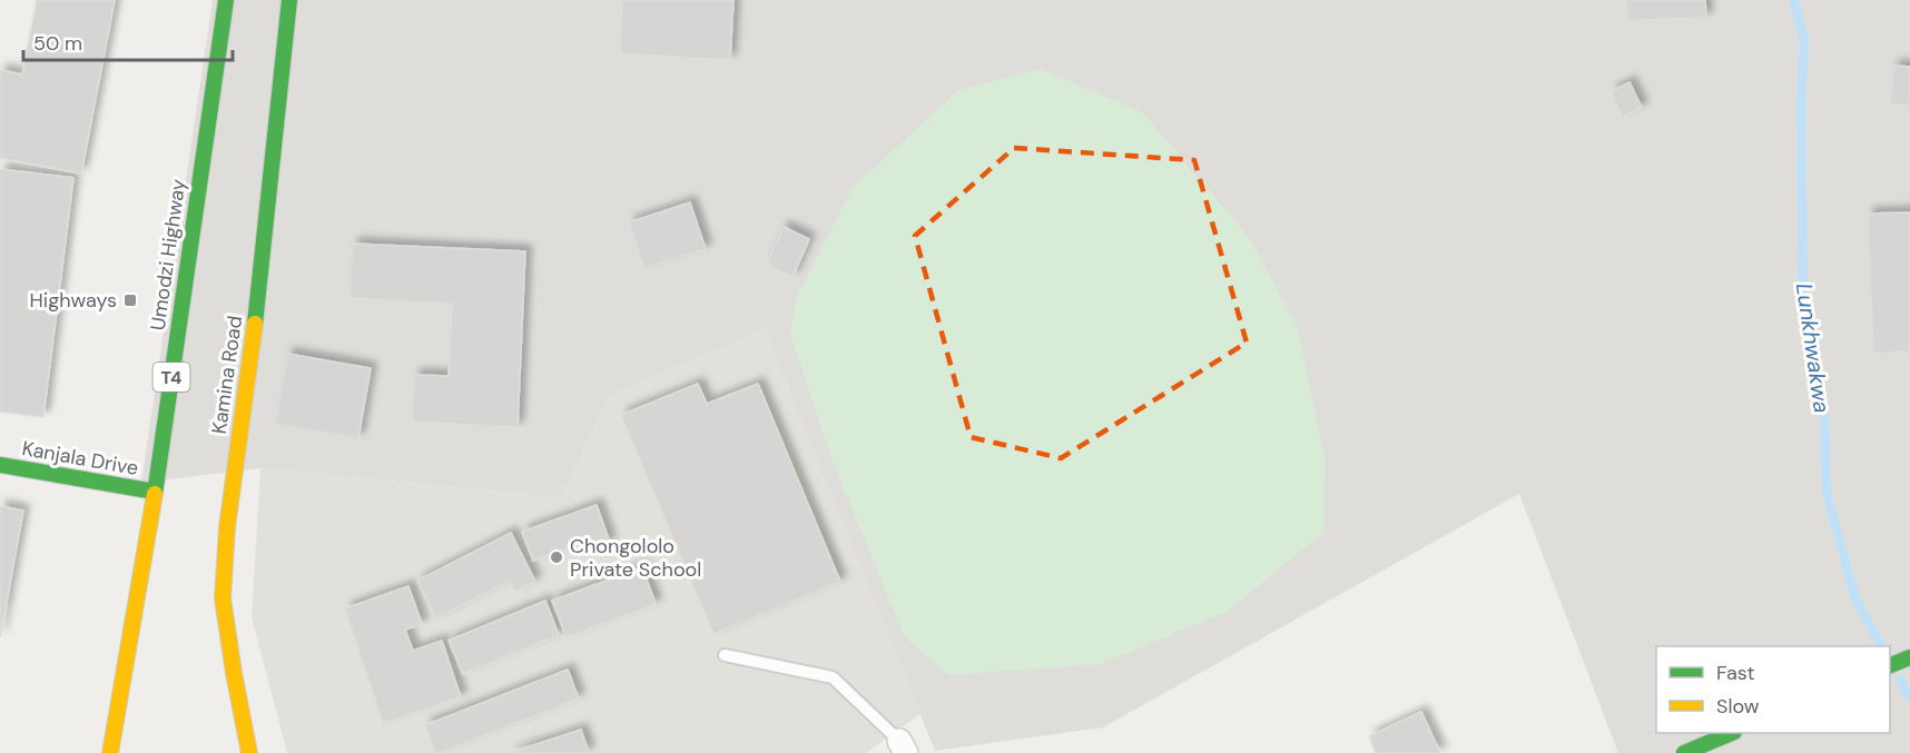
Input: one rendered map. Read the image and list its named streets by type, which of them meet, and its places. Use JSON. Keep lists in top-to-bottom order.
{
  "streets": {
    "main road": [
      "Umodzi Highway",
      "Kamina Road",
      "T4",
      "Kanjala Drive"
    ]
  },
  "crossings": [
    ["Umodzi Highway", "Kanjala Drive"]
  ],
  "water": ["Lunkhwakwa"],
  "places": {
    "transit": ["Highways"],
    "other": ["Chongololo Private School"]
  },
  "legend": ["Fast", "Slow"],
  "scale_bar": "50 m"
}
